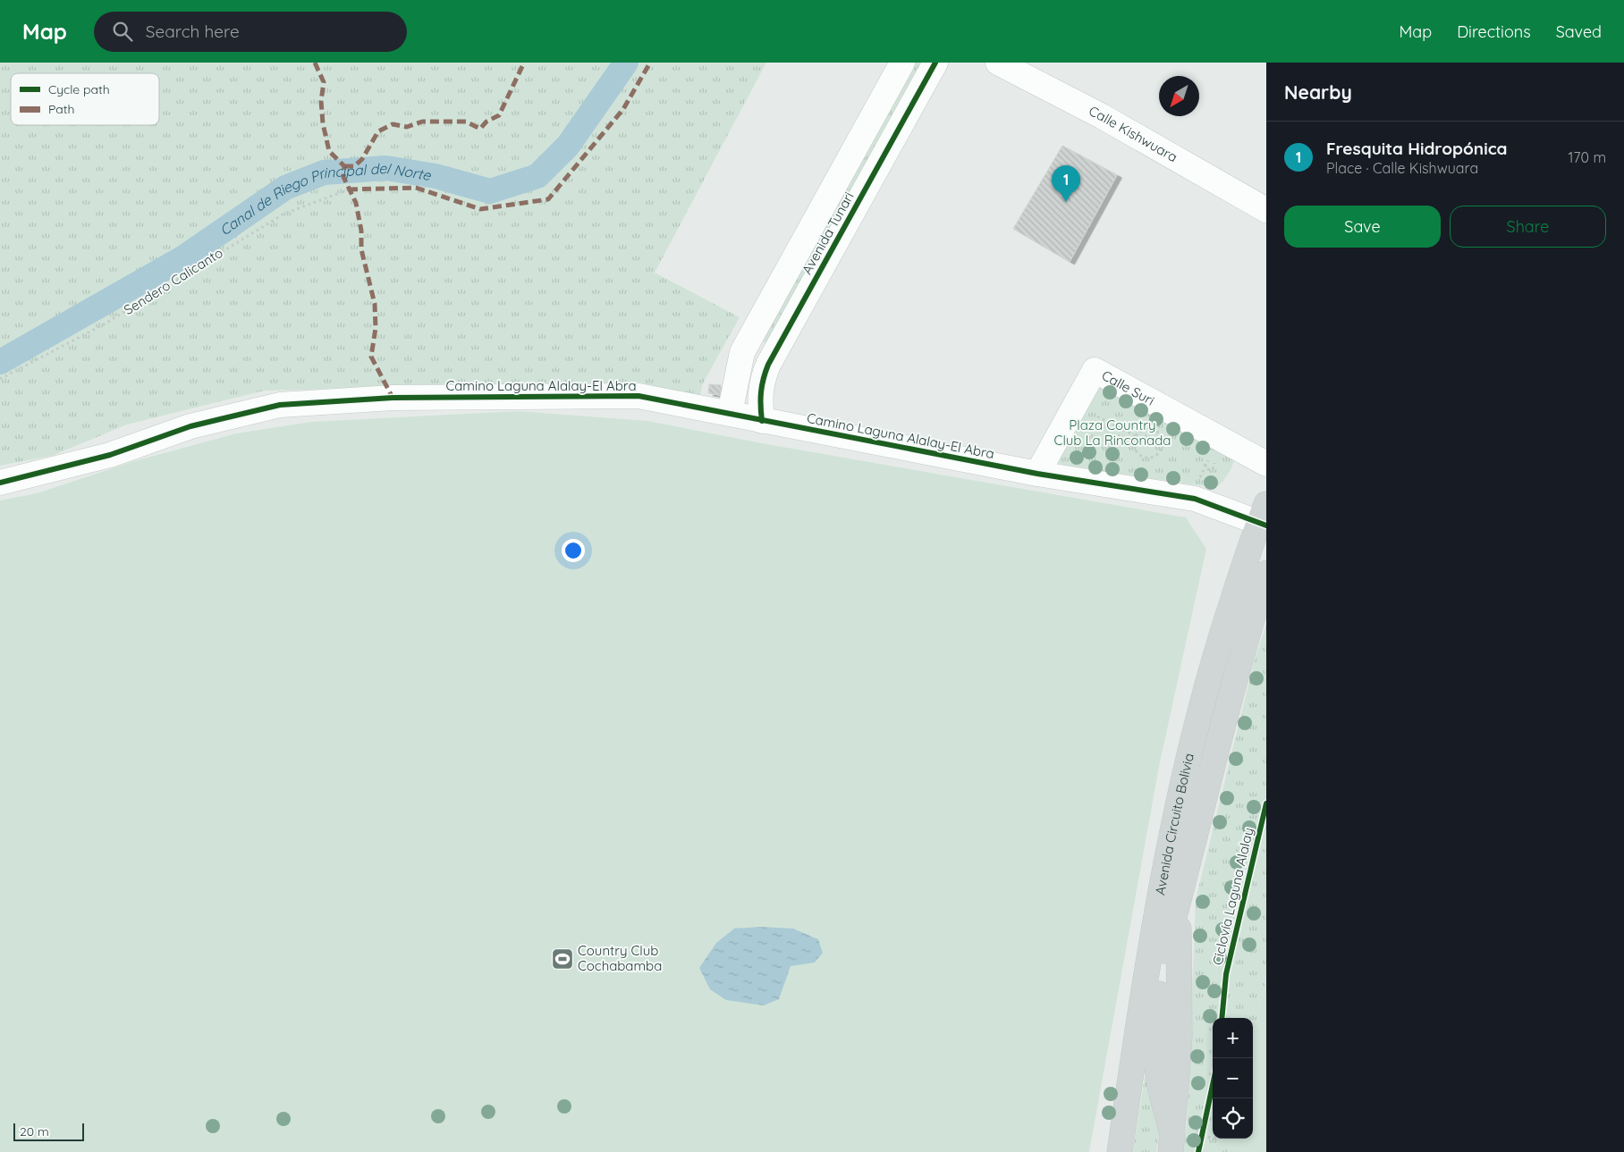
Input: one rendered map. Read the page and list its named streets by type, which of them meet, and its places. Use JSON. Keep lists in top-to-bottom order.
{
  "streets": {
    "main road": ["Avenida Circuito Bolivia"],
    "street": [
      "Calle Kishwuara",
      "Avenida Tunari",
      "Camino Laguna Alalay-El Abra",
      "Calle Suri"
    ],
    "path": ["Sendero Calicanto"],
    "cycle path": ["Ciclovía Laguna Alalay"]
  },
  "crossings": [
    ["Avenida Tunari", "Camino Laguna Alalay-El Abra"],
    ["Camino Laguna Alalay-El Abra", "Calle Suri"],
    ["Camino Laguna Alalay-El Abra", "Avenida Circuito Bolivia"]
  ],
  "water": ["Canal de Riego Principal del Norte"],
  "parks": ["Plaza Country Club La Rinconada"],
  "places": {
    "sports": ["Country Club Cochabamba"]
  },
  "legend": ["Cycle path", "Path"],
  "scale_bar": "20 m",
  "north": "bottom left",
  "page": {
    "header": "Map",
    "search": "Search here",
    "nav": ["Map", "Directions", "Saved"],
    "heading": "Nearby",
    "list": [
      {
        "mark": "1",
        "name": "Fresquita Hidropónica",
        "note": "Place · Calle Kishwuara",
        "value": "170 m"
      }
    ],
    "pins": "1",
    "buttons": ["Save", "Share"],
    "map_buttons": ["+", "−"],
    "scale": "20 m"
  }
}
